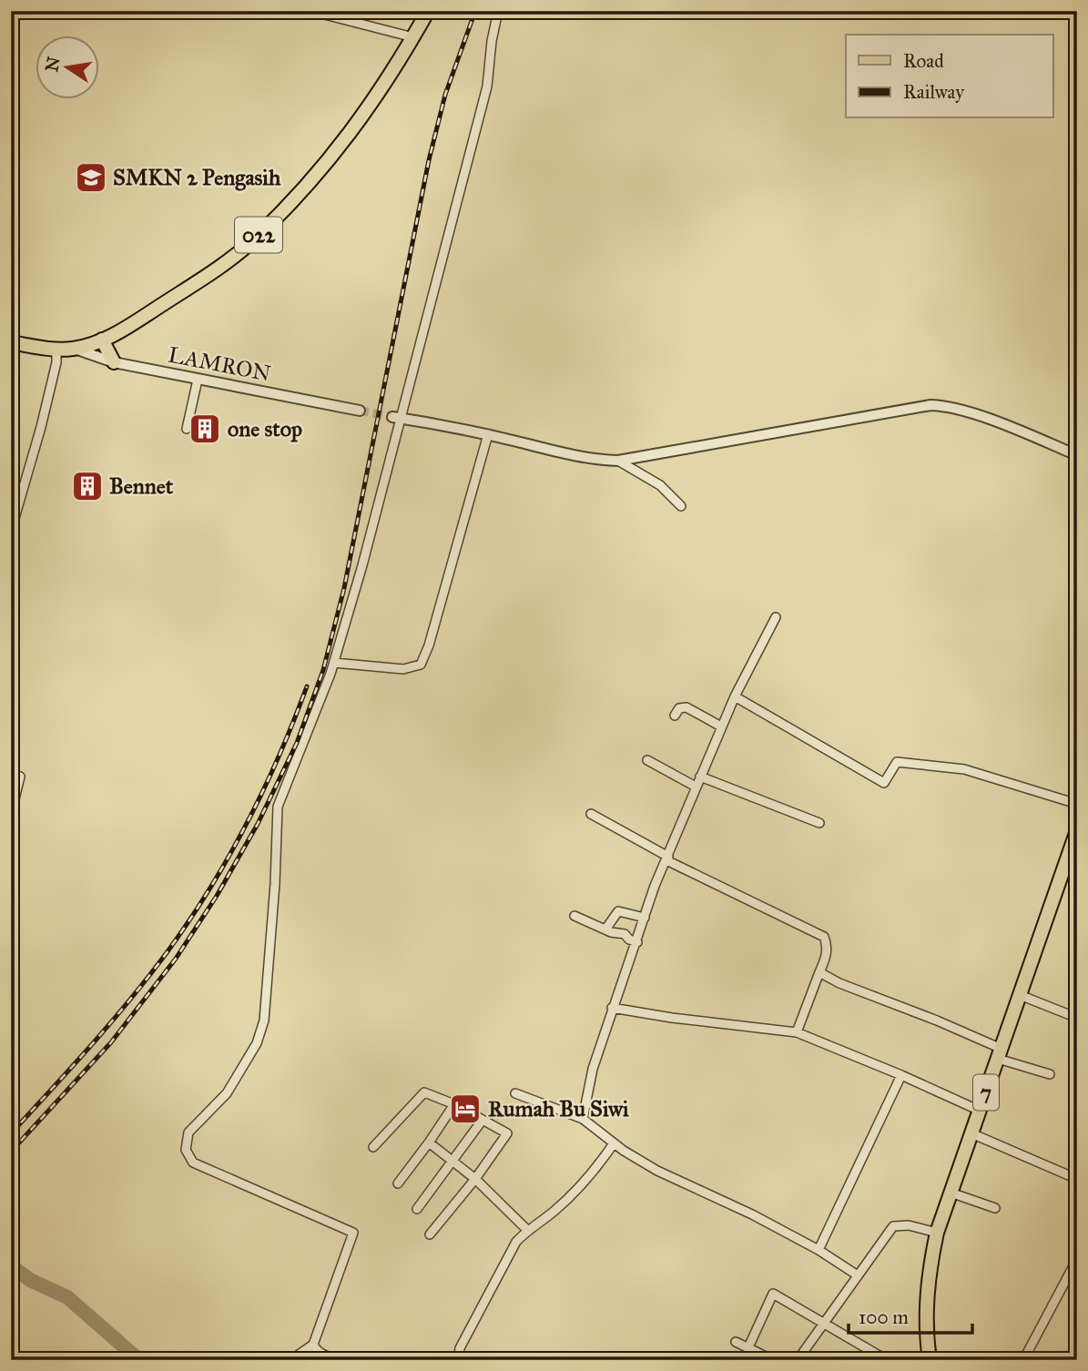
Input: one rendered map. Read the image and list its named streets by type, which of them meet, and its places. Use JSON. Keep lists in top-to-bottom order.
{
  "streets": {
    "main road": ["022", "7"],
    "street": ["LAMRON"]
  },
  "crossings": [
    ["022", "LAMRON"]
  ],
  "places": {
    "school or university": ["SMKN 2 Pengasih"],
    "building": ["one stop", "Bennet"],
    "hotel": ["Rumah Bu Siwi"]
  },
  "legend": ["Road", "Railway"],
  "scale_bar": "100 m",
  "north": "left"
}
